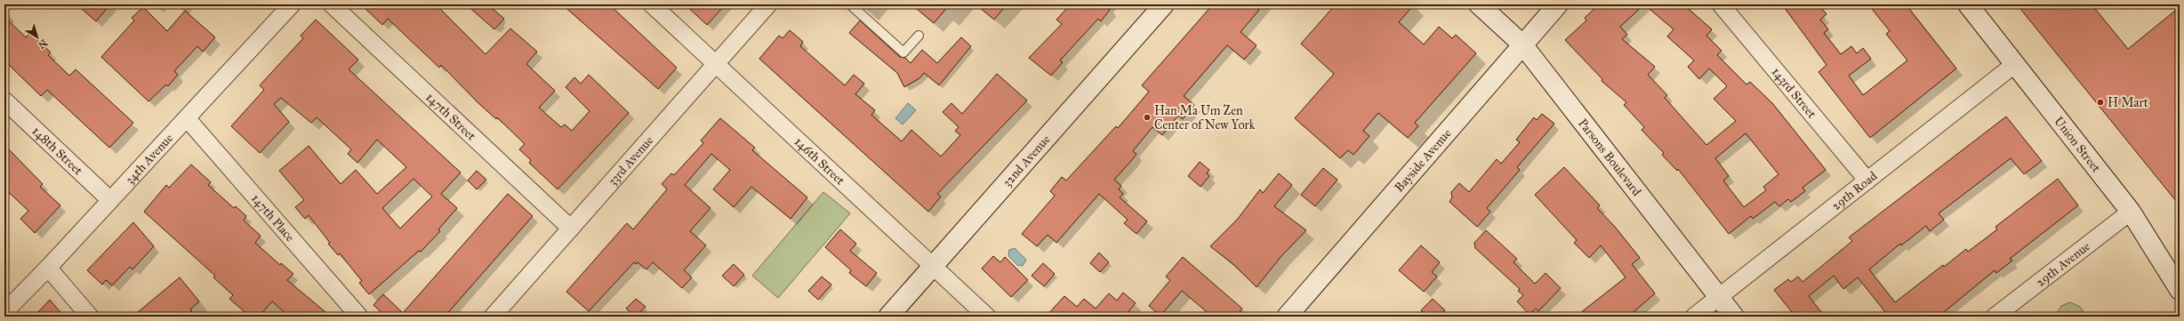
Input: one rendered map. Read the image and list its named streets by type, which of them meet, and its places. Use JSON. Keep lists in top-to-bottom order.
{
  "streets": {
    "street": [
      "143rd Street",
      "147th Street",
      "Union Street",
      "148th Street",
      "Parsons Boulevard",
      "34th Avenue",
      "32nd Avenue",
      "Bayside Avenue",
      "33rd Avenue",
      "146th Street",
      "29th Road",
      "147th Place",
      "29th Avenue"
    ]
  },
  "crossings": [
    ["143rd Street", "29th Road"],
    ["147th Street", "33rd Avenue"],
    ["Union Street", "29th Road"],
    ["Union Street", "29th Avenue"],
    ["148th Street", "34th Avenue"],
    ["Parsons Boulevard", "Bayside Avenue"],
    ["Parsons Boulevard", "29th Road"],
    ["34th Avenue", "147th Place"],
    ["32nd Avenue", "146th Street"],
    ["33rd Avenue", "146th Street"]
  ],
  "places": ["H Mart", "Han Ma Um Zen Center of New York"],
  "north": "bottom right"
}
